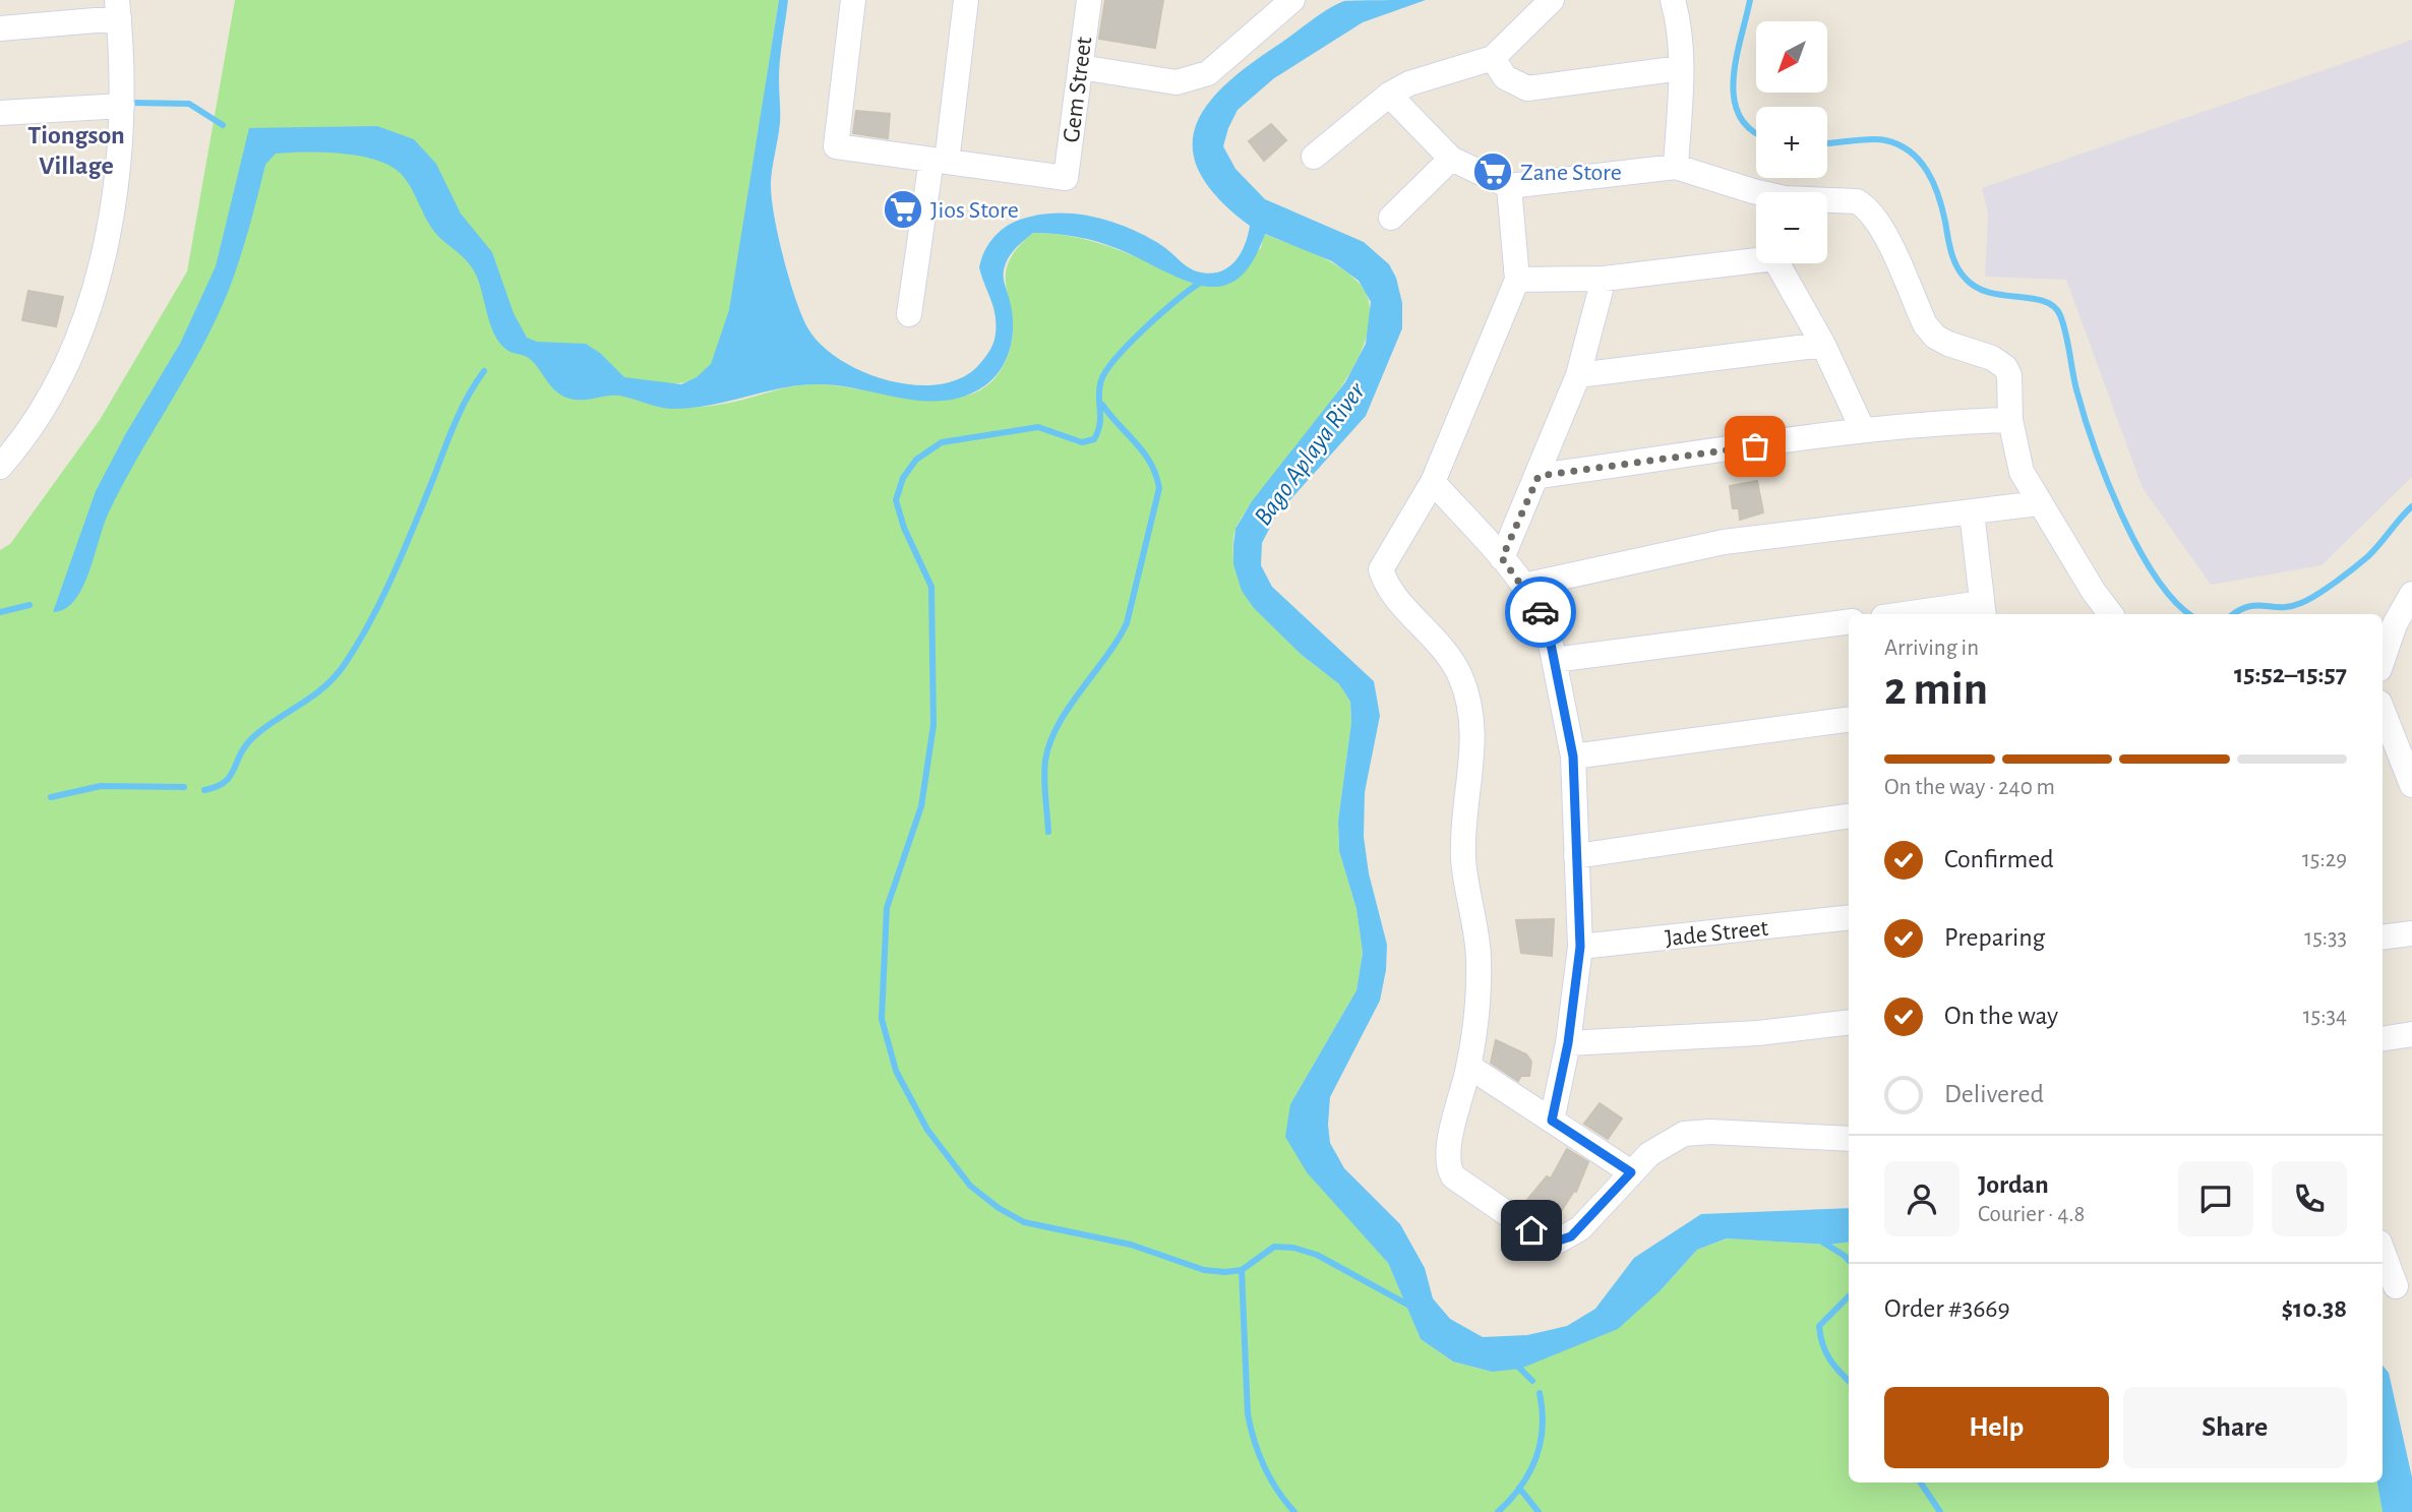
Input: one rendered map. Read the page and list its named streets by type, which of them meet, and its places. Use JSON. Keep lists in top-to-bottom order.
{
  "streets": {
    "street": ["Gem Street", "Jade Street"]
  },
  "districts": ["Tiongson Village"],
  "water": ["Bago Aplaya River"],
  "places": {
    "supermarket": ["Zane Store", "Jios Store"]
  },
  "north": "bottom left",
  "page": {
    "map_buttons": ["+", "−"],
    "heading": ["2 min", "Arriving in", "15:52–15:57"],
    "panel": [
      "Jordan",
      "Courier · 4.8",
      "Order #3669",
      "$10.38"
    ],
    "bar": "On the way · 240 m",
    "list": [
      ["Confirmed", "15:29"],
      ["Preparing", "15:33"],
      ["On the way", "15:34"],
      "Delivered"
    ],
    "buttons": ["Help", "Share"]
  }
}
